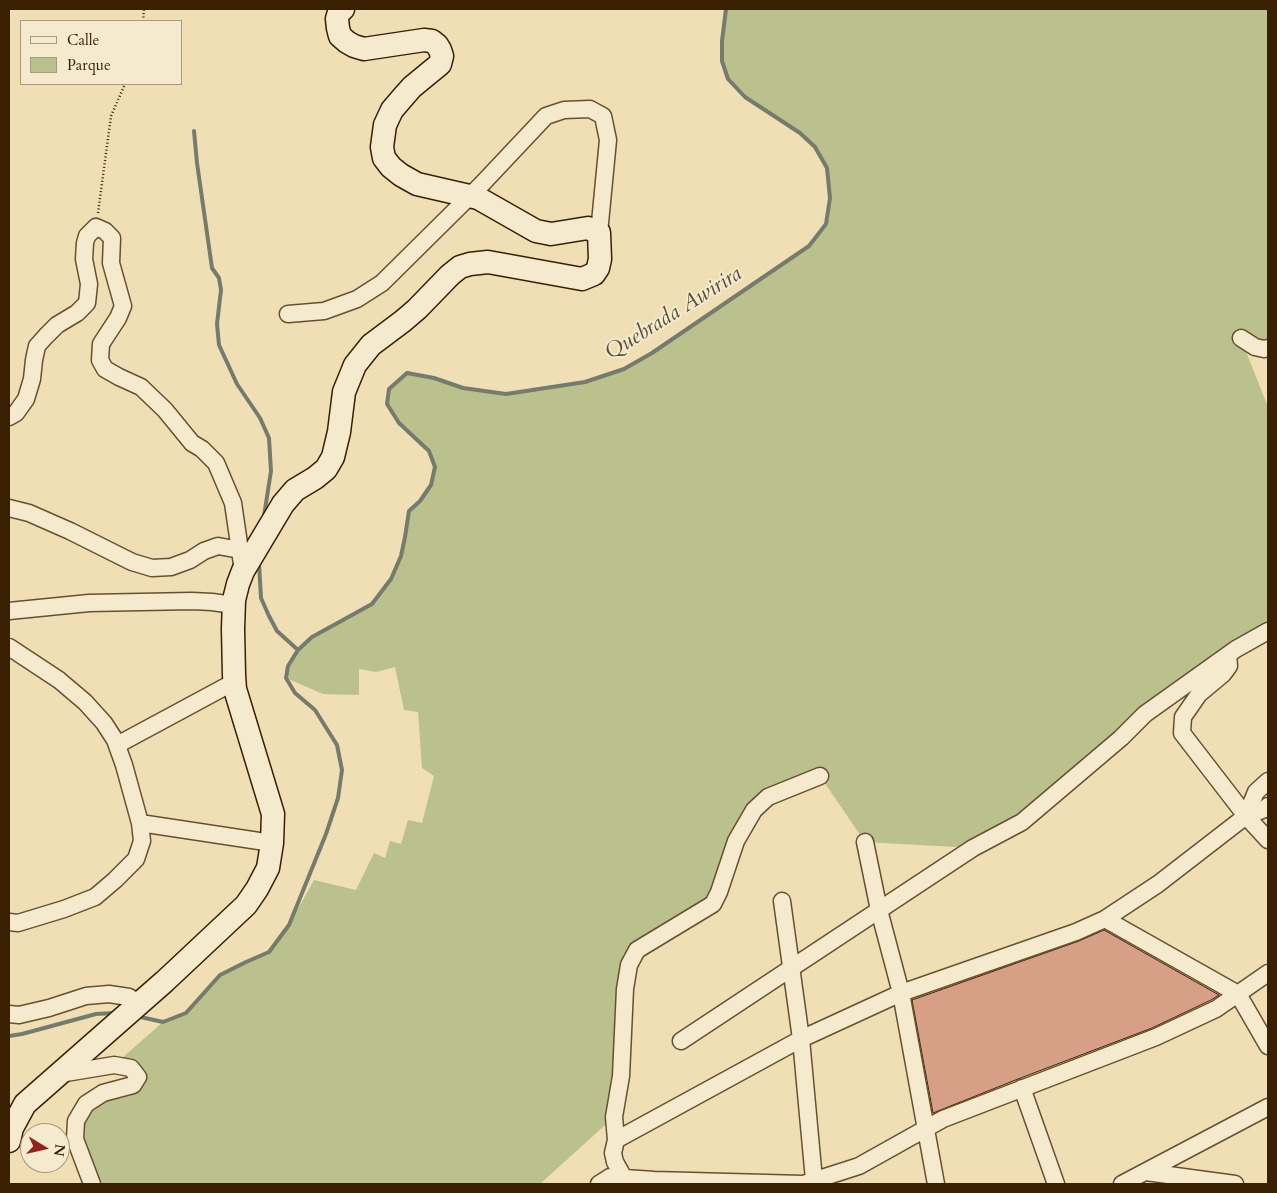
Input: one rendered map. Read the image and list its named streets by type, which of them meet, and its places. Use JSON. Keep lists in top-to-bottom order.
{
  "water": ["Quebrada Awirira"],
  "legend": ["Calle", "Parque"],
  "north": "right"
}
